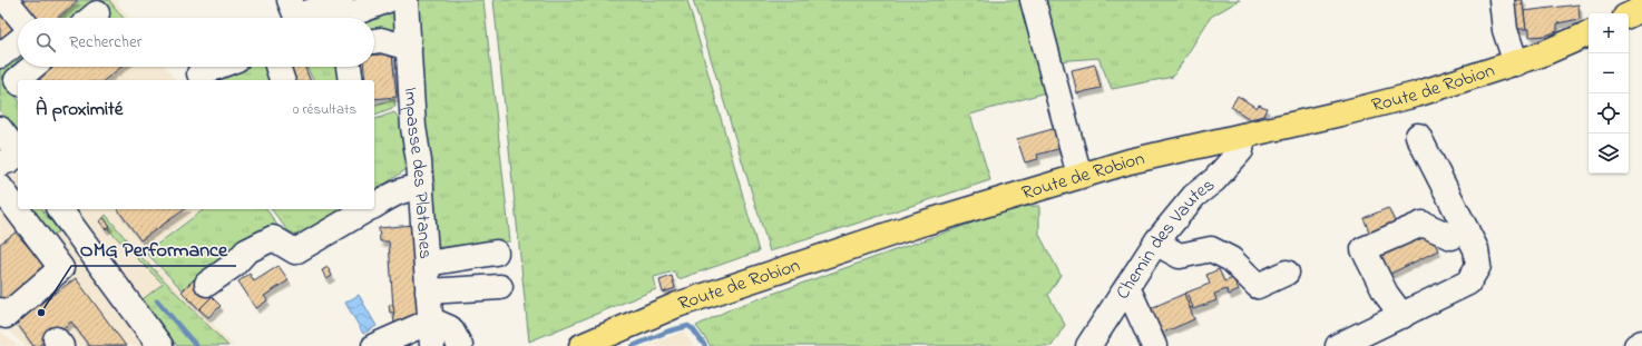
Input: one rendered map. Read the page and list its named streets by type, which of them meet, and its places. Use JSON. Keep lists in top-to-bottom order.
{
  "streets": {
    "main road": ["Route de Robion"],
    "street": ["Impasse des Platanes", "Chemin des Vautes"]
  },
  "crossings": [
    ["Route de Robion", "Chemin des Vautes"]
  ],
  "places": ["OMG Performance"],
  "page": {
    "map_buttons": ["+", "−"],
    "search": "Rechercher",
    "heading": ["À proximité", "0 résultats"]
  }
}
